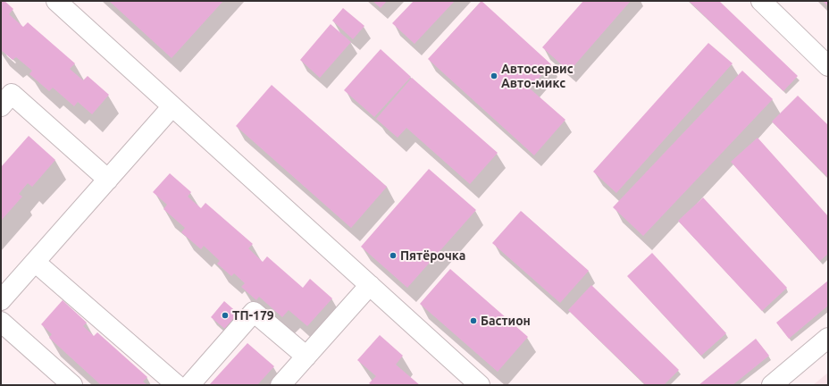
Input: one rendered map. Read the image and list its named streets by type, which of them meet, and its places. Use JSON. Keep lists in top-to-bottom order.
{
  "places": [
    "Автосервис Авто-микс",
    "Пятёрочка",
    "ТП-179",
    "Бастион"
  ]
}
